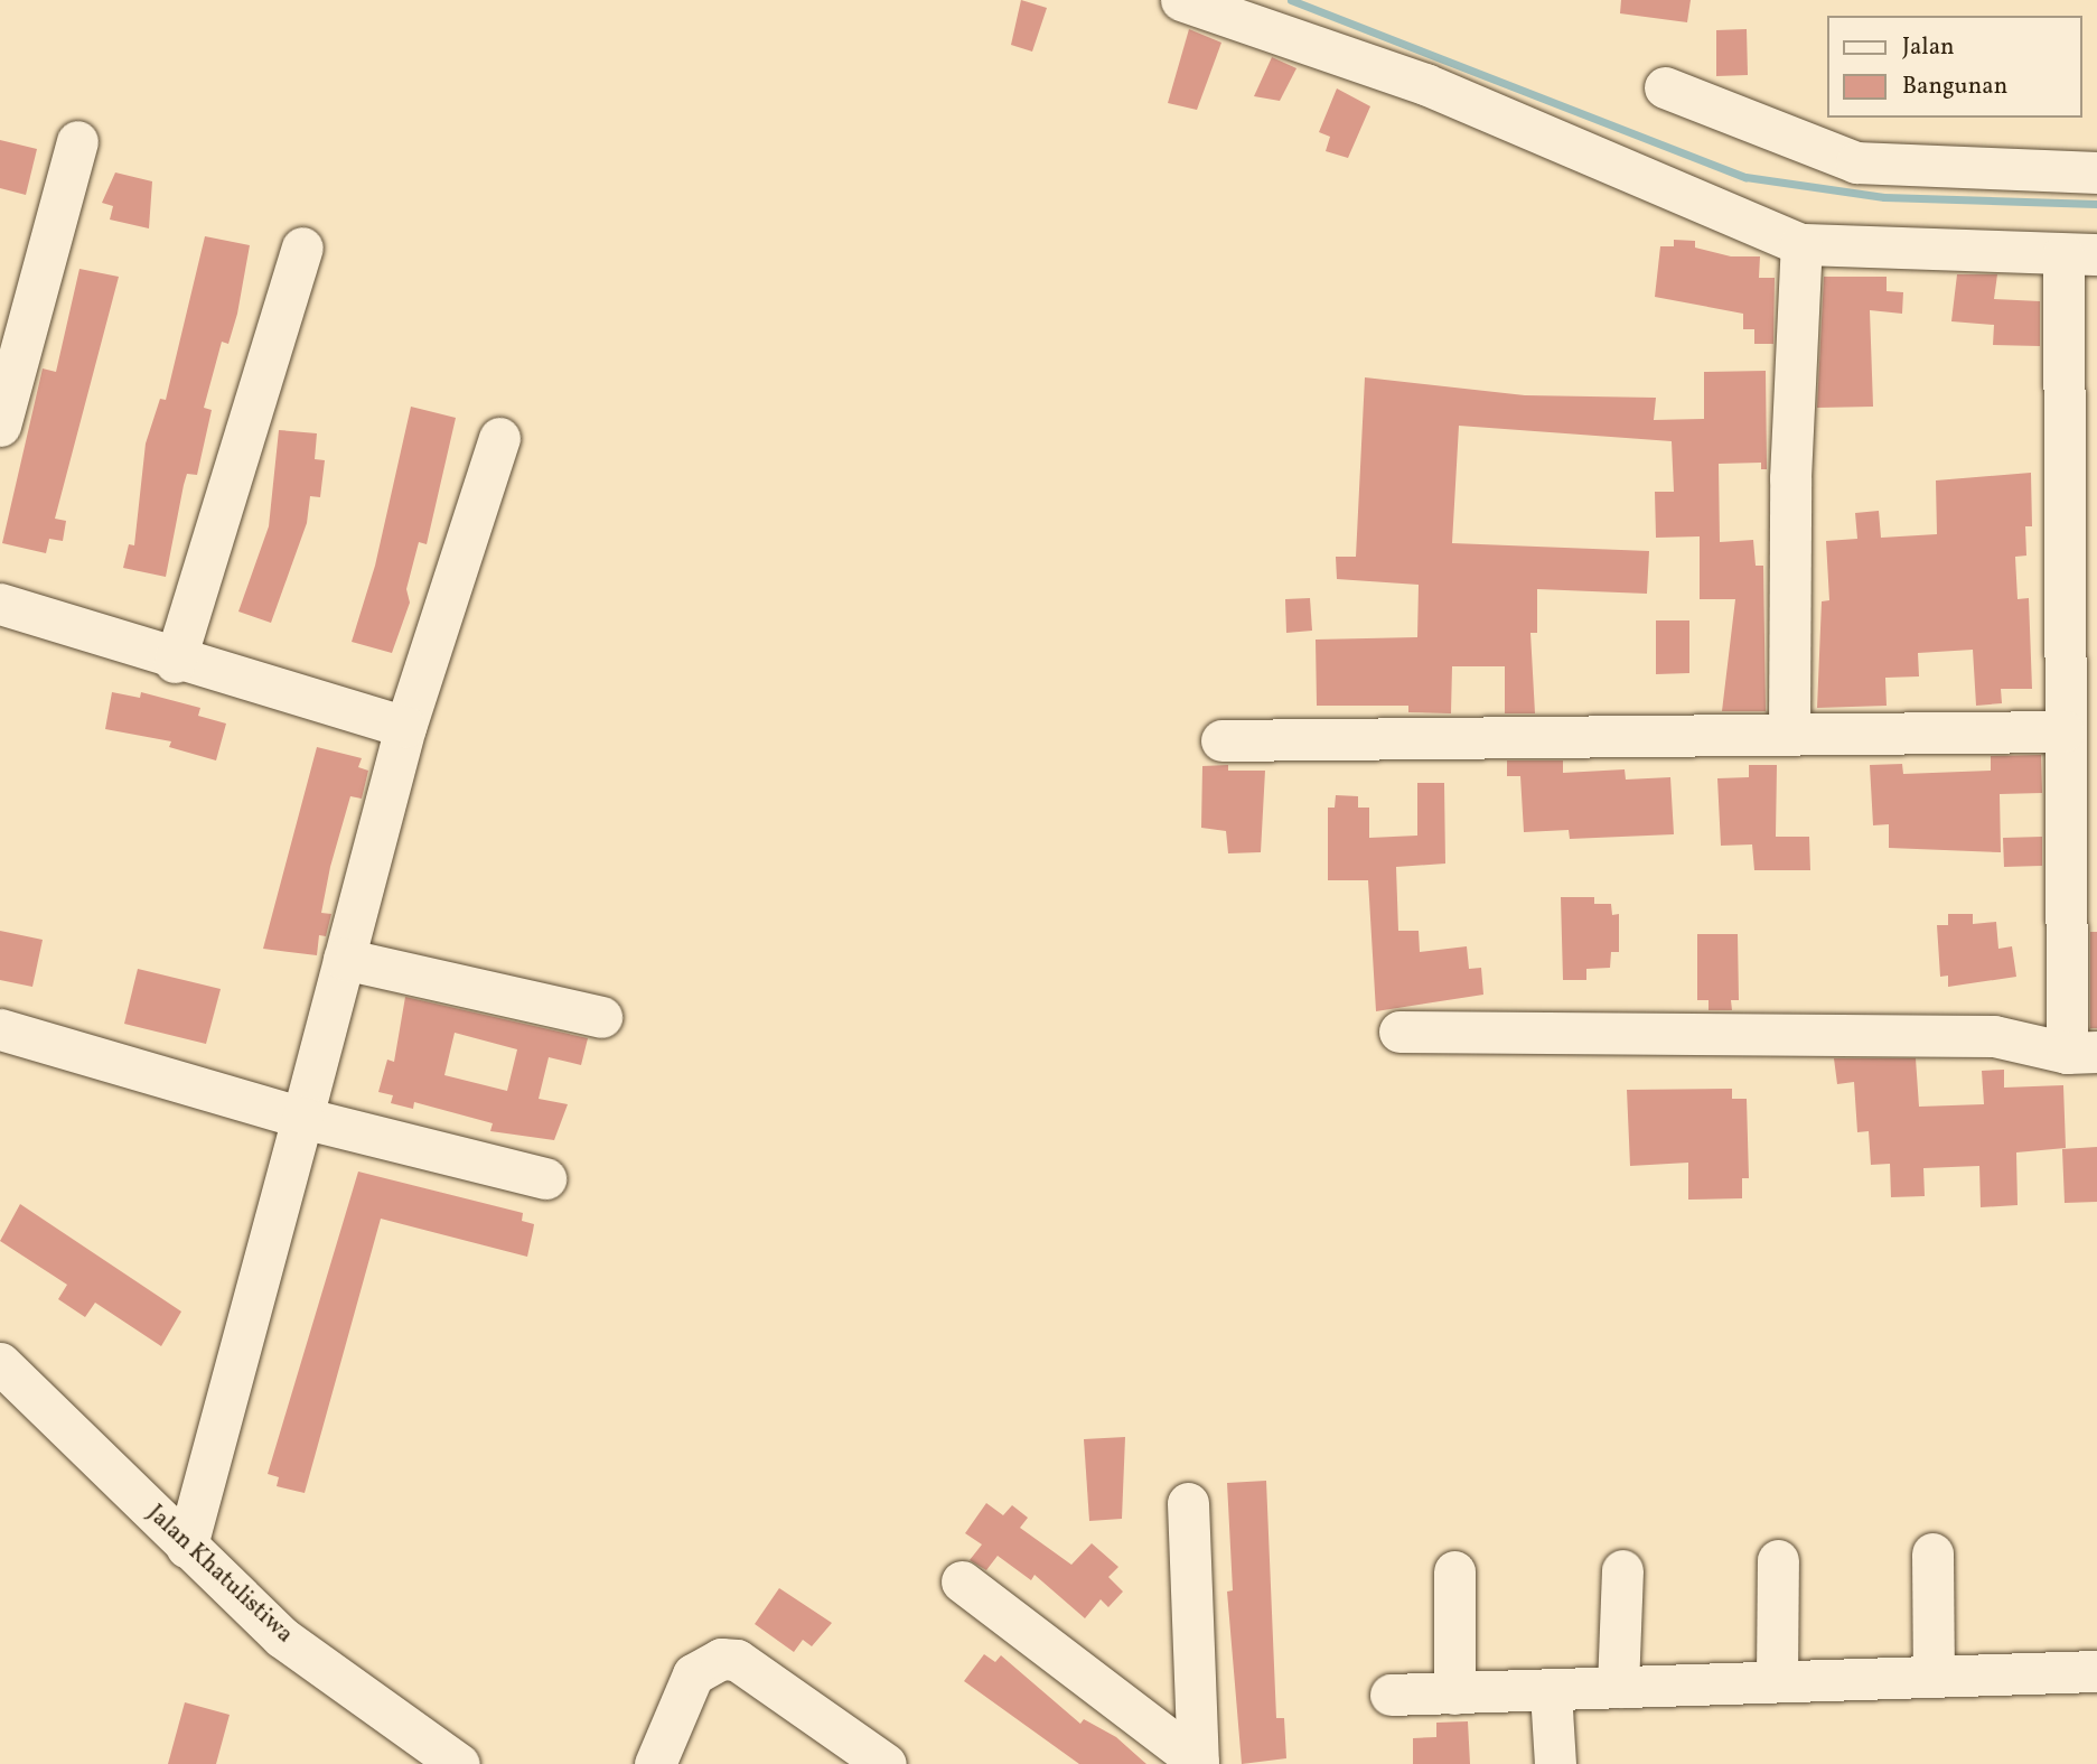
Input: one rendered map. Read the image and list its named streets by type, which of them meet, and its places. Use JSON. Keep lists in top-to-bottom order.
{
  "streets": {
    "street": ["Jalan Khatulistiwa"]
  },
  "legend": ["Jalan", "Bangunan"]
}
